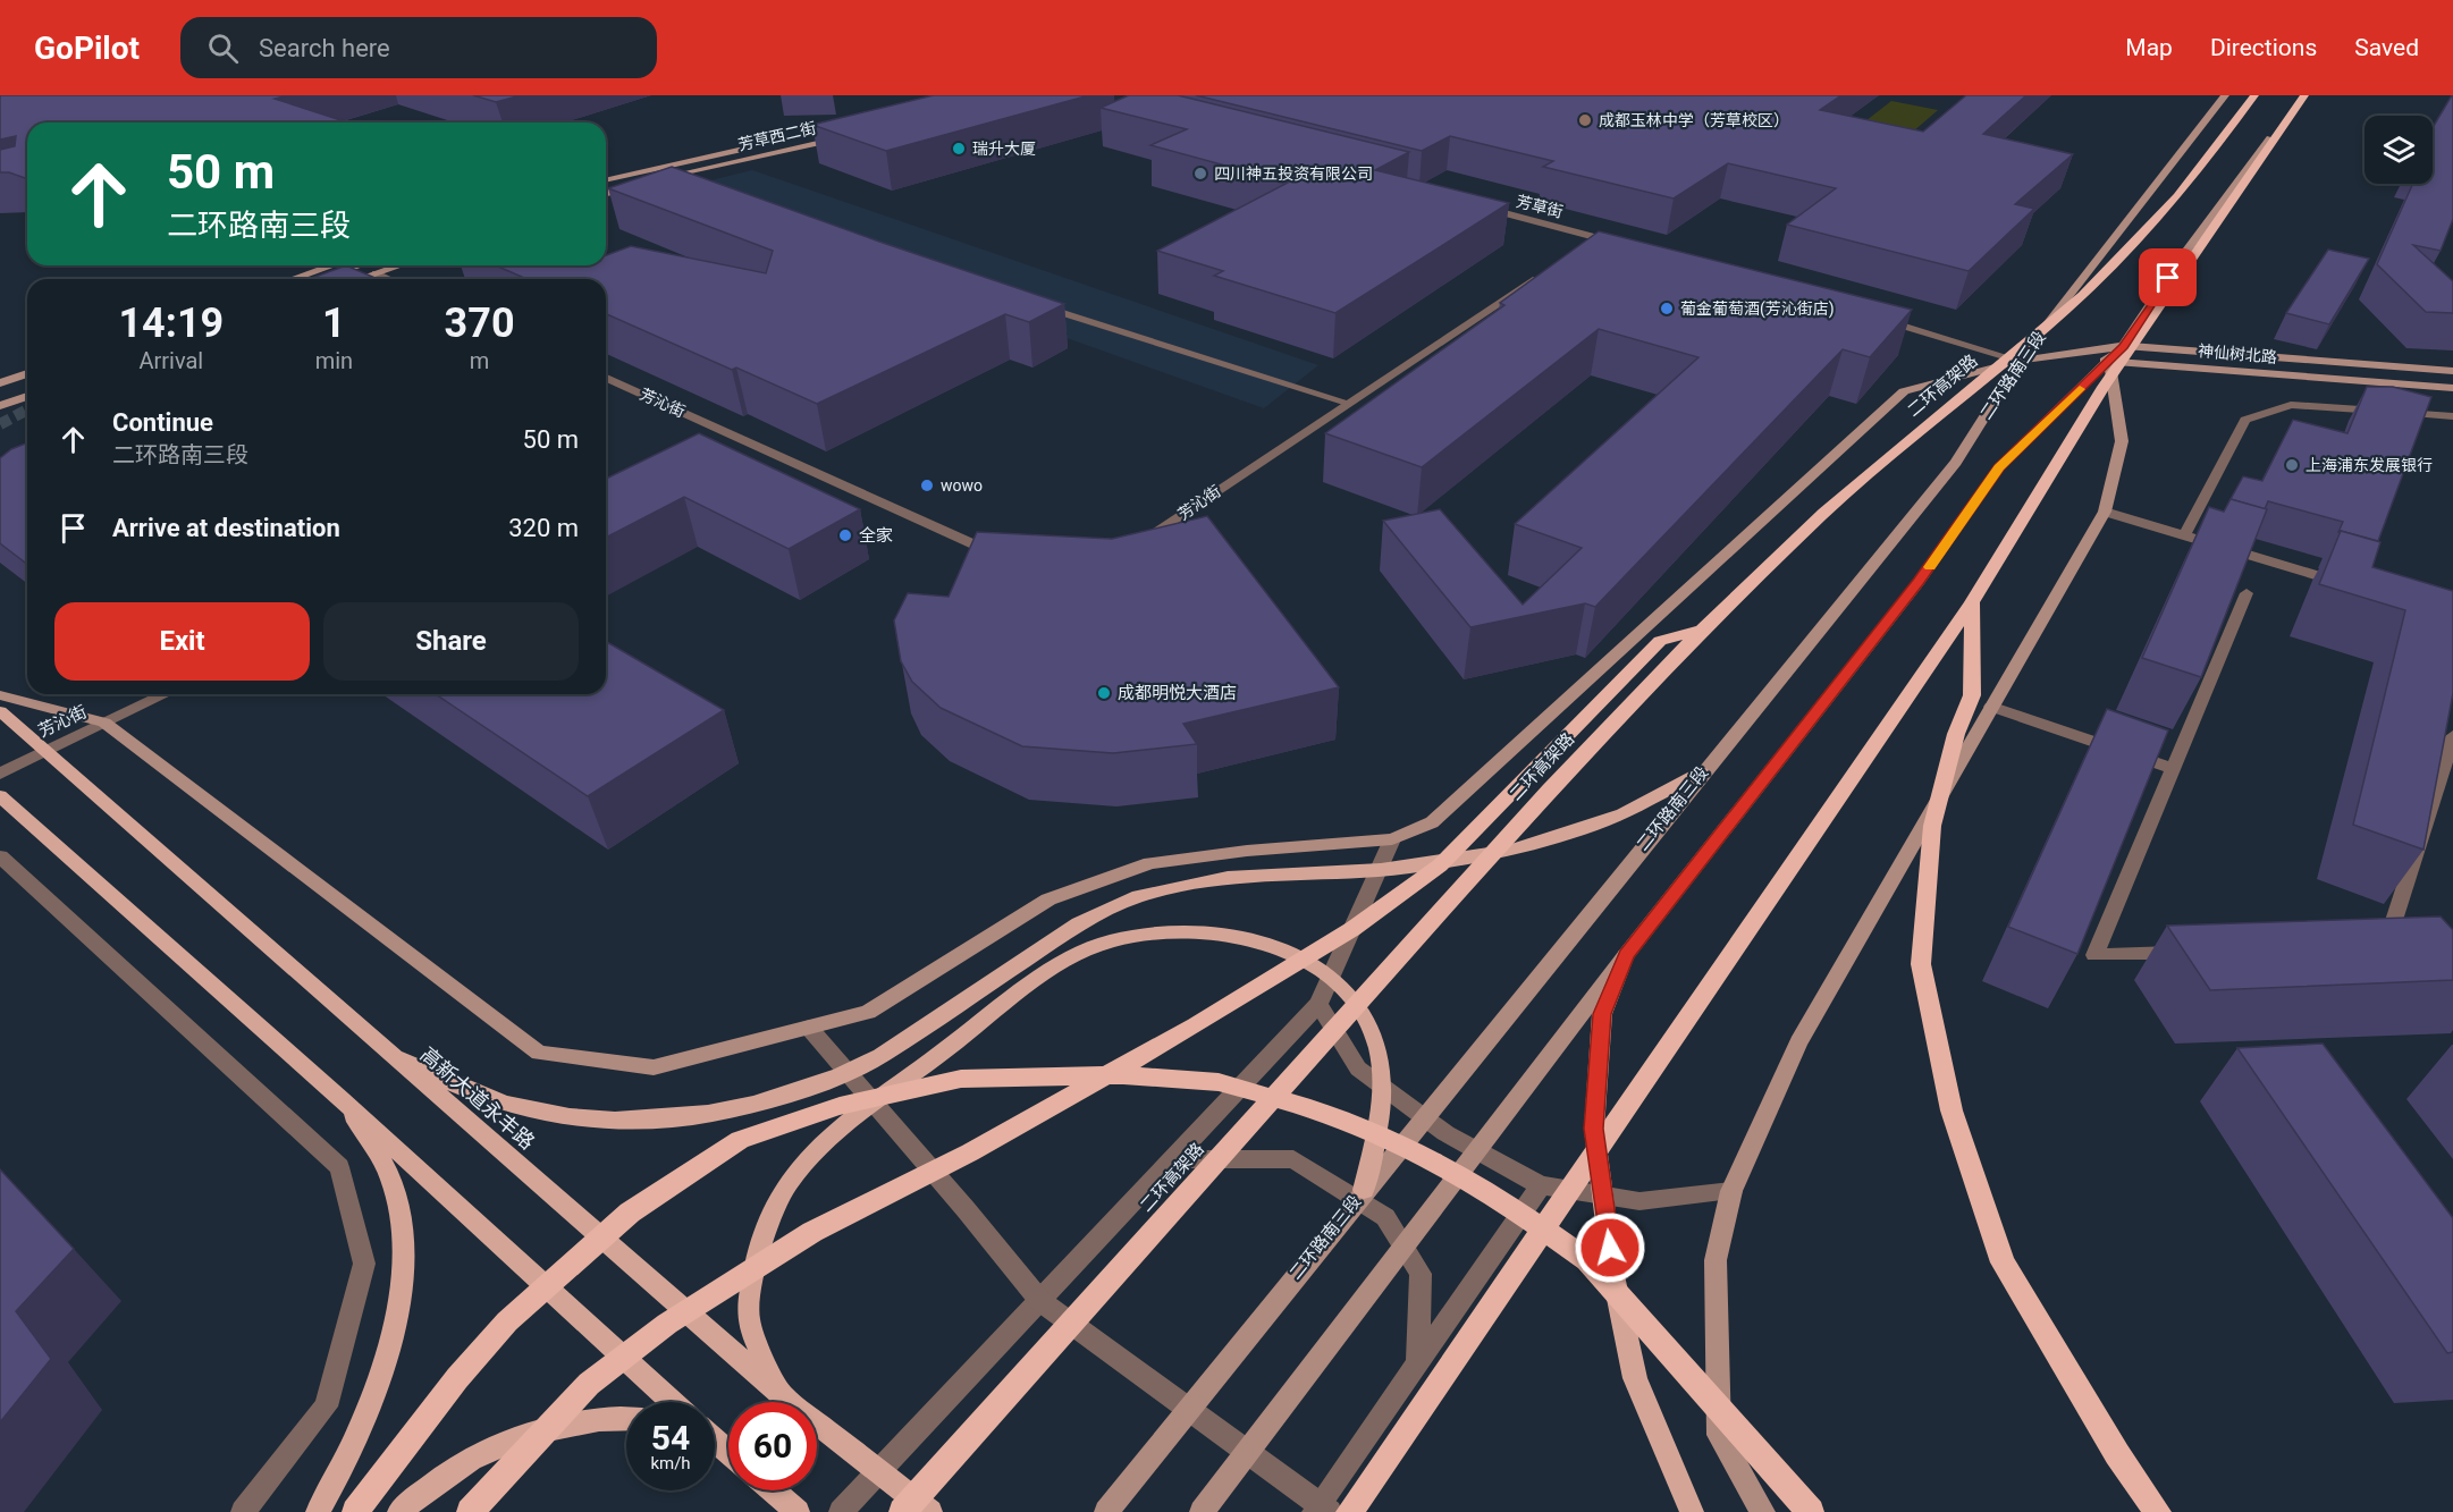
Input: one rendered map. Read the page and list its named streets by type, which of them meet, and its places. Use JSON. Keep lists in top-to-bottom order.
{
  "streets": {
    "highway": ["二环高架路"],
    "main road": [
      "芳草西二街",
      "神仙树北路",
      "二环路南三段",
      "高新大道永丰路"
    ],
    "street": ["芳草街", "芳沁街"]
  },
  "crossings": [
    ["神仙树北路", "二环路南三段"],
    ["芳沁街", "高新大道永丰路"]
  ],
  "places": [
    "成都玉林中学（芳草校区）",
    "瑞升大厦",
    "四川神五投资有限公司",
    "葡金葡萄酒(芳沁街店)",
    "上海浦东发展银行",
    "wowo",
    "全家",
    "成都明悦大酒店"
  ],
  "page": {
    "header": "GoPilot",
    "search": "Search here",
    "nav": ["Map", "Directions", "Saved"],
    "turn": ["50 m", "二环路南三段"],
    "eta": [
      "14:19",
      "Arrival",
      "1",
      "min",
      "370",
      "m"
    ],
    "list": [
      {
        "name": "Continue",
        "note": "二环路南三段",
        "value": "50 m"
      },
      {
        "name": "Arrive at destination",
        "value": "320 m"
      }
    ],
    "buttons": ["Exit", "Share"],
    "speed": "54 km/h",
    "limit": "60"
  }
}
